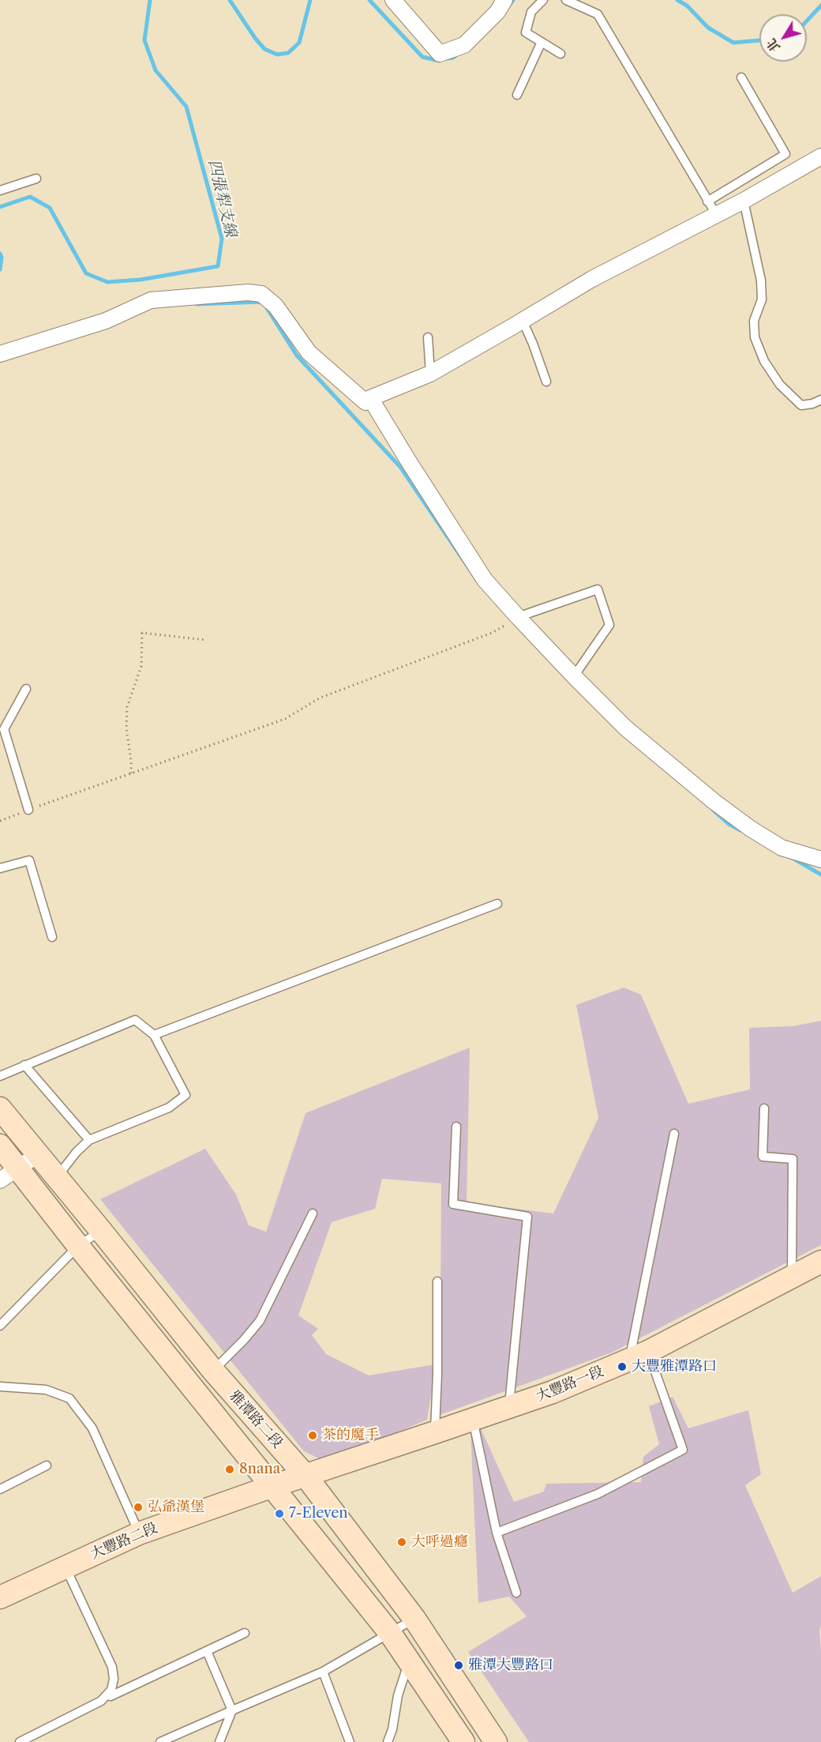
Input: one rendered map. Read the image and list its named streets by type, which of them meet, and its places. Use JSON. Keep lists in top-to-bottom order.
{
  "streets": {
    "street": ["大豐路一段", "雅潭路二段", "大豐路二段"]
  },
  "crossings": [
    ["大豐路一段", "雅潭路二段"],
    ["大豐路一段", "大豐路二段"],
    ["雅潭路二段", "大豐路二段"]
  ],
  "water": ["四張犁支線"],
  "places": [
    "大豐雅潭路口",
    "茶的魔手",
    "8nana",
    "弘爺漢堡",
    "7-Eleven",
    "大呼過癮",
    "雅潭大豐路口"
  ],
  "north": "bottom left"
}
